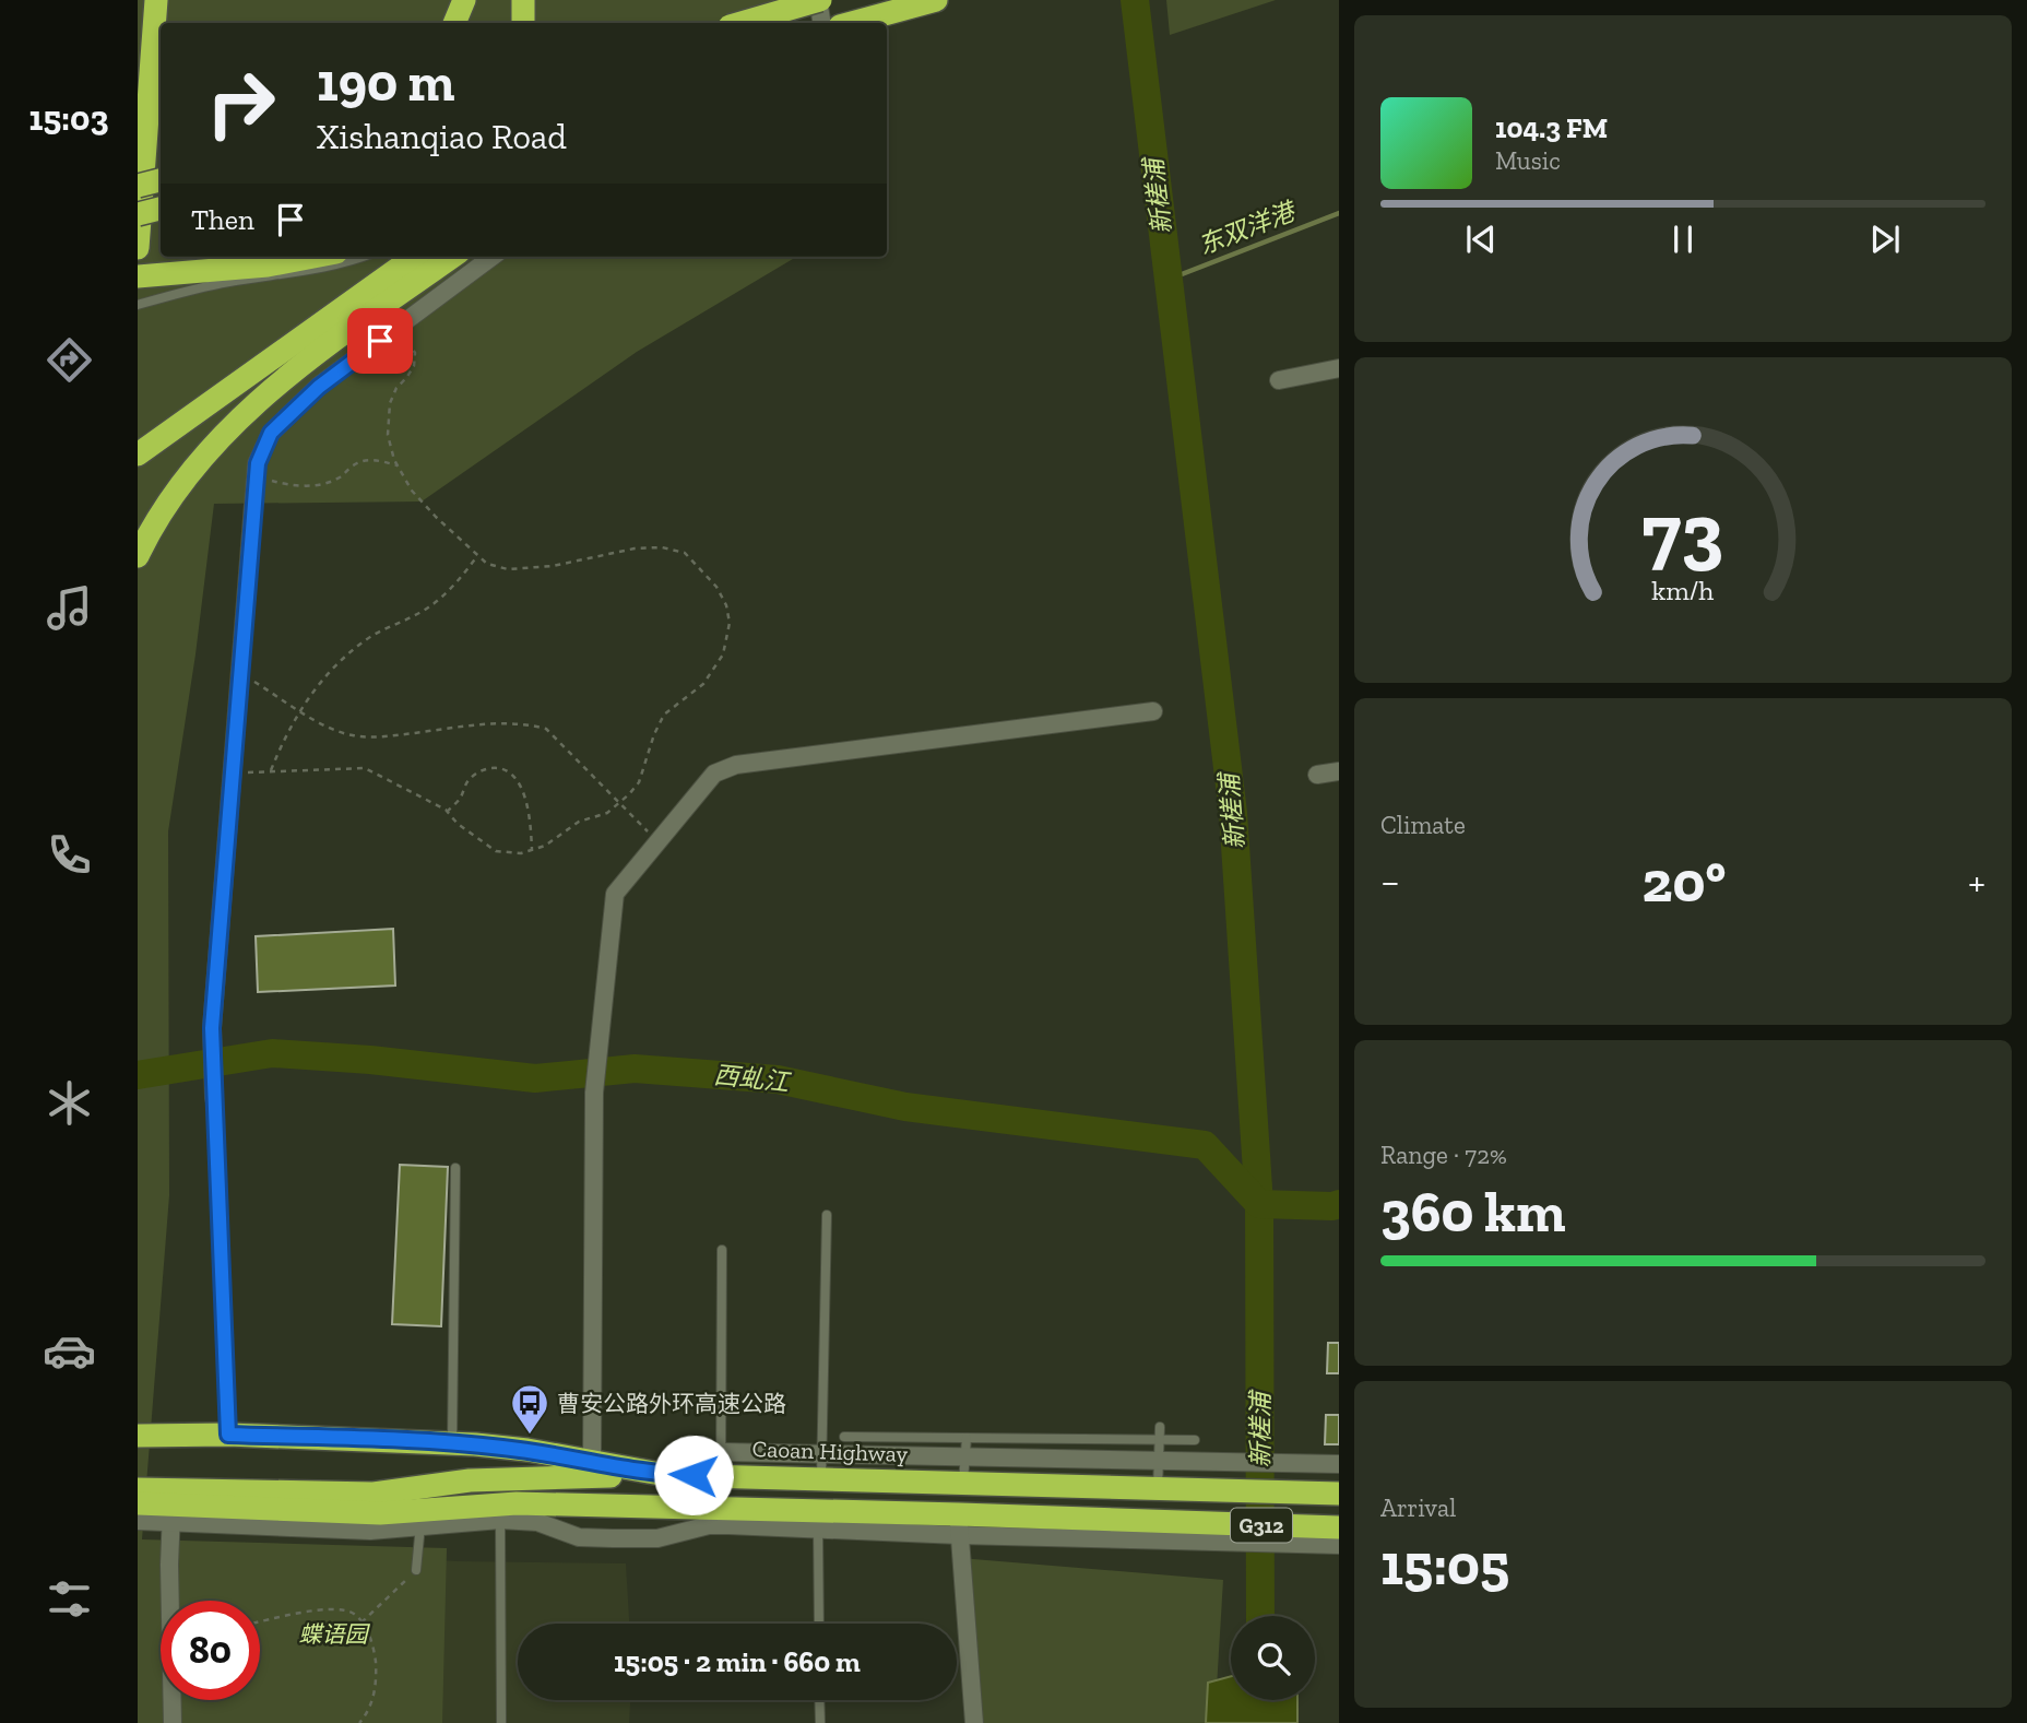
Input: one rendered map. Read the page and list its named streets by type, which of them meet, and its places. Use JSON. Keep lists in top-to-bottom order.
{
  "streets": {
    "highway": ["Caoan Highway", "G312"]
  },
  "water": ["新槎浦", "东双洋港", "西虬江"],
  "parks": ["蝶语园"],
  "places": {
    "bus stop": ["曹安公路外环高速公路"]
  },
  "page": {
    "tabs": "15:03",
    "turn": ["190 m", "Xishanqiao Road"],
    "song": ["104.3 FM", "Music"],
    "then": "Then",
    "tile": [
      "Climate",
      ["Range · 72%", "360 km"],
      ["Arrival", "15:05"]
    ],
    "heat": ["−", "20°", "+"],
    "limit": "80",
    "trip": "15:05 · 2 min · 660 m",
    "gauge": ["73", "km/h"]
  }
}
